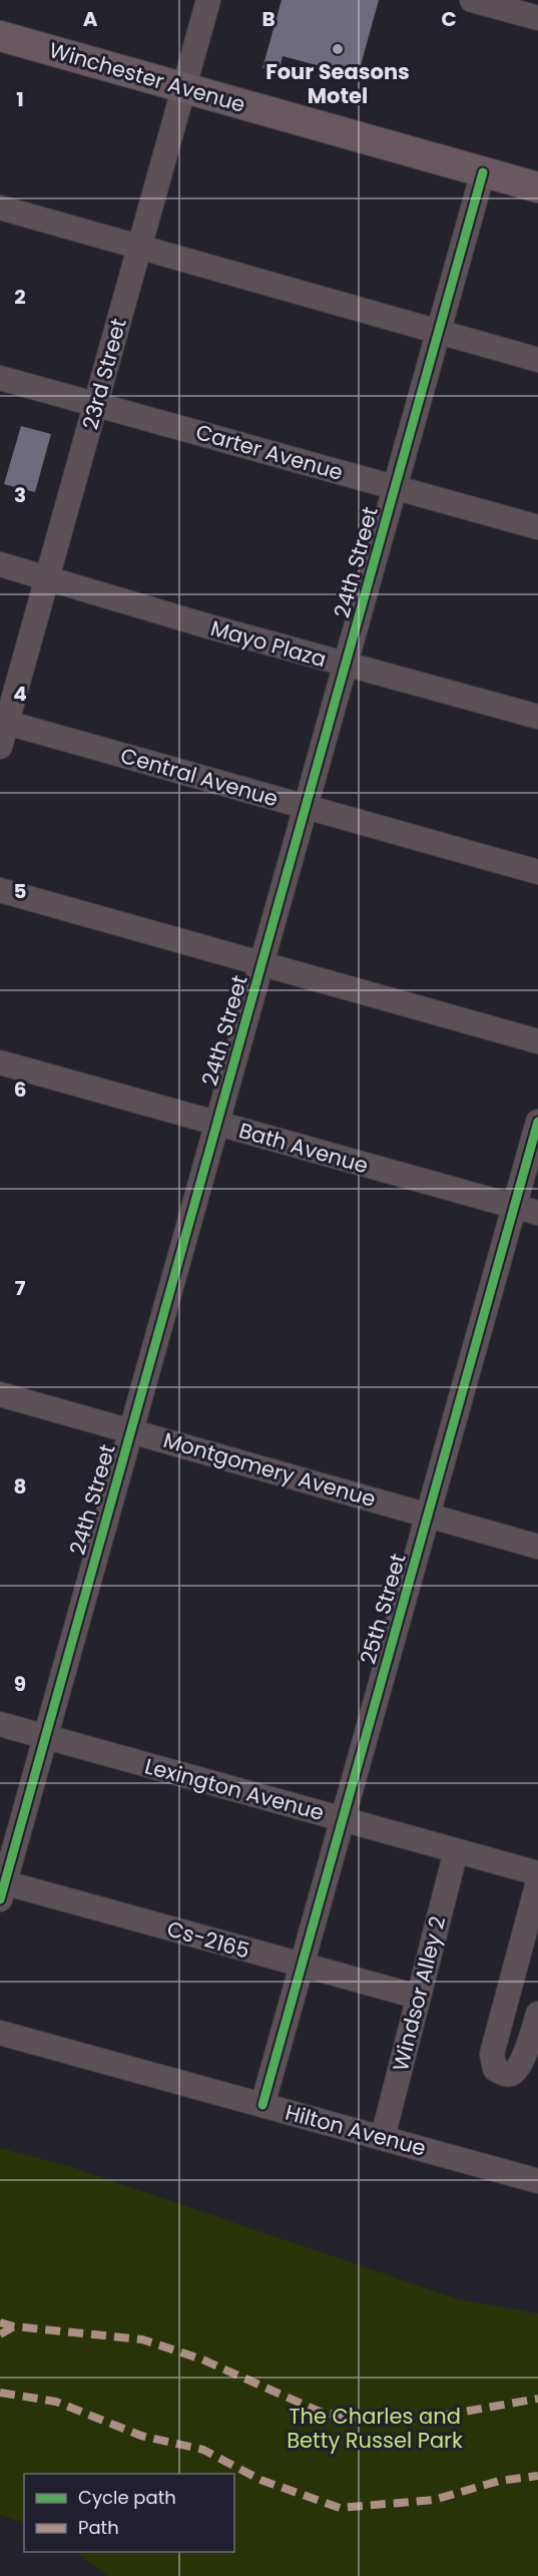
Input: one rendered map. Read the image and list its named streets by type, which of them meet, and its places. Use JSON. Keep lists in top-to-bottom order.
{
  "streets": {
    "main road": ["Winchester Avenue"],
    "street": [
      "23rd Street",
      "Carter Avenue",
      "24th Street",
      "Mayo Plaza",
      "Central Avenue",
      "Bath Avenue",
      "Montgomery Avenue",
      "25th Street",
      "Lexington Avenue",
      "Cs-2165",
      "Windsor Alley 2",
      "Hilton Avenue"
    ]
  },
  "crossings": [
    ["Winchester Avenue", "23rd Street"],
    ["Winchester Avenue", "24th Street"],
    ["23rd Street", "Carter Avenue"],
    ["23rd Street", "Mayo Plaza"],
    ["23rd Street", "Central Avenue"],
    ["Carter Avenue", "24th Street"],
    ["24th Street", "Mayo Plaza"],
    ["24th Street", "Central Avenue"],
    ["24th Street", "Bath Avenue"],
    ["24th Street", "Montgomery Avenue"],
    ["24th Street", "Lexington Avenue"],
    ["24th Street", "Cs-2165"],
    ["Bath Avenue", "25th Street"],
    ["Montgomery Avenue", "25th Street"],
    ["25th Street", "Lexington Avenue"],
    ["25th Street", "Cs-2165"],
    ["25th Street", "Hilton Avenue"],
    ["Lexington Avenue", "Windsor Alley 2"],
    ["Cs-2165", "Windsor Alley 2"],
    ["Windsor Alley 2", "Hilton Avenue"]
  ],
  "parks": ["The Charles and Betty Russel Park"],
  "places": ["Four Seasons Motel"],
  "legend": ["Cycle path", "Path"],
  "grid": {
    "columns": ["A", "B", "C"],
    "rows": [
      "1",
      "2",
      "3",
      "4",
      "5",
      "6",
      "7",
      "8",
      "9"
    ]
  }
}
